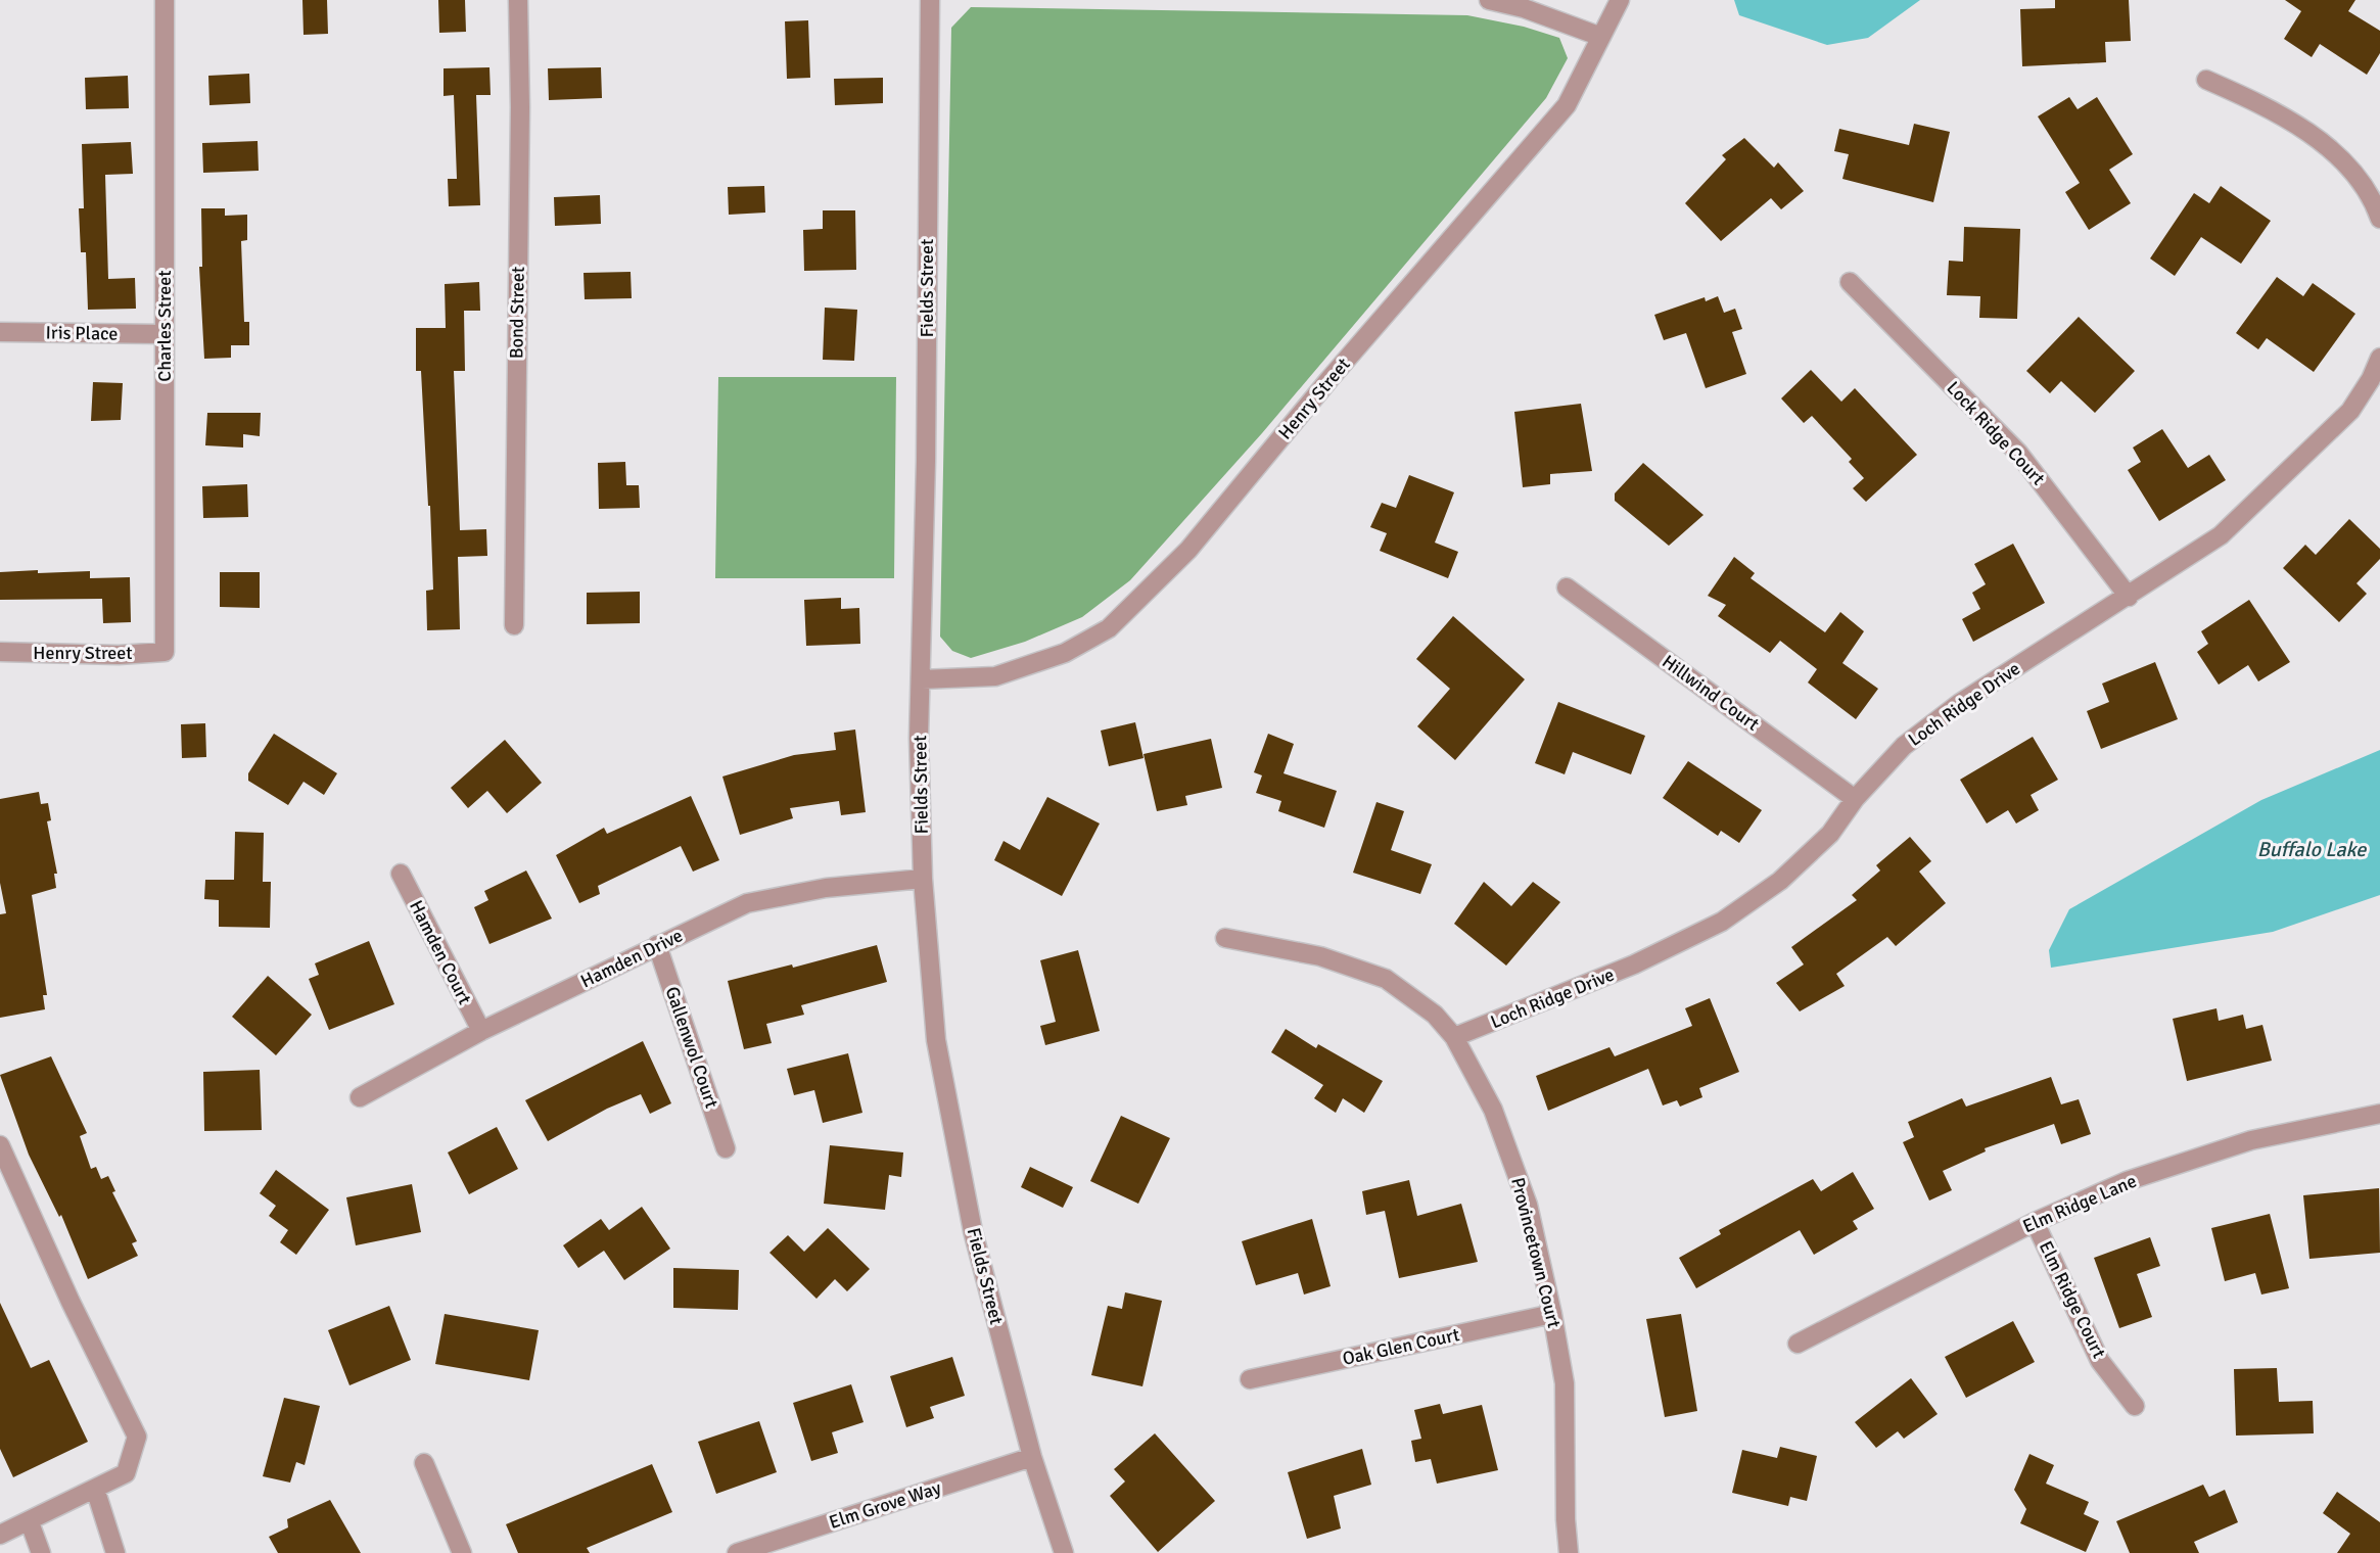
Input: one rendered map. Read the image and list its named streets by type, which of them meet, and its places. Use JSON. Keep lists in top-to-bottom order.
{
  "streets": {
    "street": [
      "Fields Street",
      "Bond Street",
      "Charles Street",
      "Iris Place",
      "Henry Street",
      "Lock Ridge Court",
      "Hillwind Court",
      "Loch Ridge Drive",
      "Hamden Court",
      "Hamden Drive",
      "Gallenwol Court",
      "Elm Ridge Lane",
      "Provincetown Court",
      "Elm Ridge Court",
      "Oak Glen Court",
      "Elm Grove Way"
    ]
  },
  "crossings": [
    ["Fields Street", "Henry Street"],
    ["Fields Street", "Hamden Drive"],
    ["Fields Street", "Elm Grove Way"],
    ["Charles Street", "Iris Place"],
    ["Charles Street", "Henry Street"],
    ["Lock Ridge Court", "Loch Ridge Drive"],
    ["Hillwind Court", "Loch Ridge Drive"],
    ["Loch Ridge Drive", "Provincetown Court"],
    ["Hamden Court", "Hamden Drive"],
    ["Hamden Drive", "Gallenwol Court"],
    ["Elm Ridge Lane", "Elm Ridge Court"],
    ["Provincetown Court", "Oak Glen Court"]
  ],
  "water": ["Buffalo Lake"]
}
